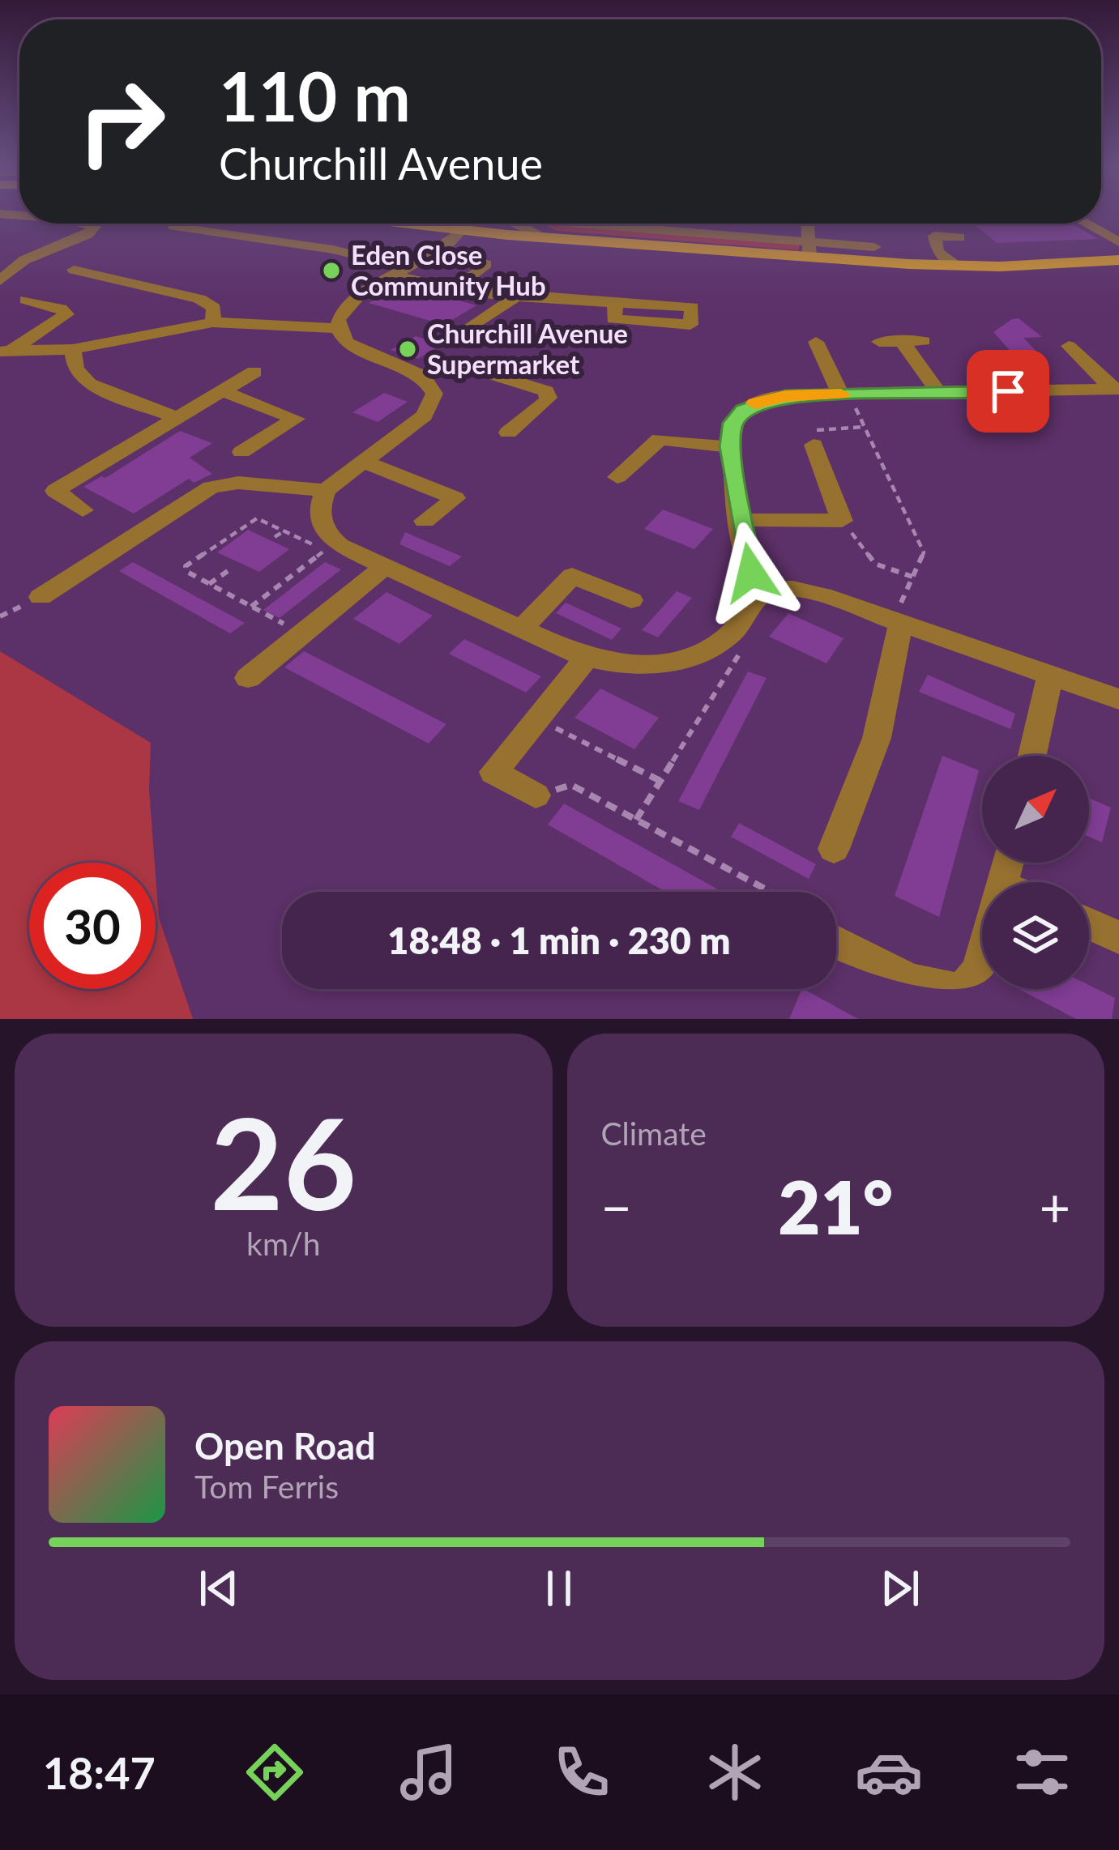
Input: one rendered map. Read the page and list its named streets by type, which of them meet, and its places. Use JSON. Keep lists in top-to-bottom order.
{
  "places": ["Eden Close Community Hub", "Churchill Avenue Supermarket"],
  "north": "top right",
  "page": {
    "turn": ["110 m", "Churchill Avenue"],
    "limit": "30",
    "trip": "18:48 · 1 min · 230 m",
    "tile": [
      ["26", "km/h"],
      "Climate"
    ],
    "heat": ["−", "21°", "+"],
    "song": ["Open Road", "Tom Ferris"],
    "tabs": "18:47"
  }
}
